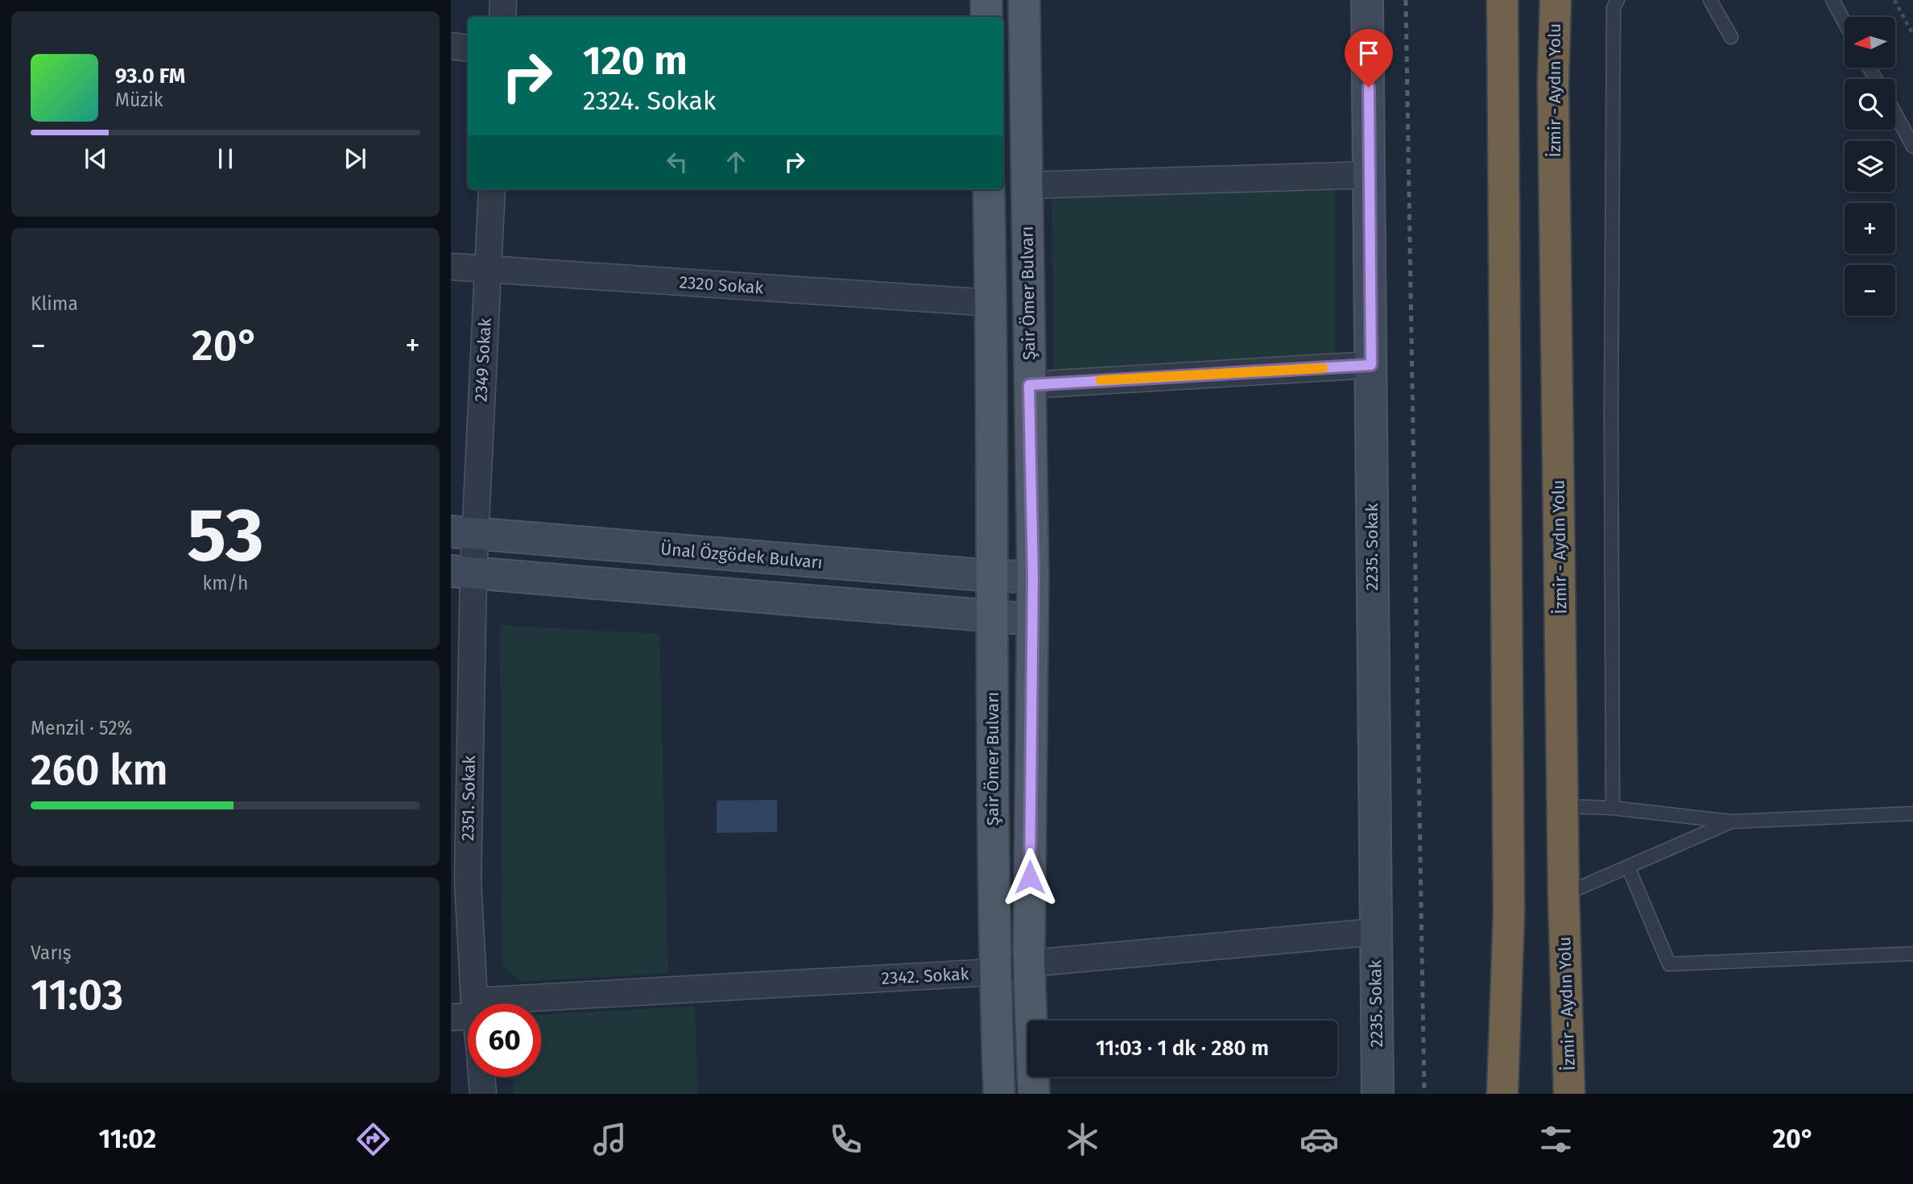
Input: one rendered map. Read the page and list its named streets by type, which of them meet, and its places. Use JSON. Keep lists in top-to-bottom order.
{
  "streets": {
    "highway": ["İzmir - Aydın Yolu"],
    "main road": ["Şair Ömer Bulvarı", "2235. Sokak", "Ünal Özgödek Bulvarı"],
    "street": [
      "2320 Sokak",
      "2349 Sokak",
      "2351. Sokak",
      "2342. Sokak"
    ]
  },
  "crossings": [
    ["2320 Sokak", "Şair Ömer Bulvarı"],
    ["2320 Sokak", "2349 Sokak"],
    ["Şair Ömer Bulvarı", "Ünal Özgödek Bulvarı"],
    ["Şair Ömer Bulvarı", "2342. Sokak"],
    ["2349 Sokak", "Ünal Özgödek Bulvarı"],
    ["2349 Sokak", "2351. Sokak"],
    ["2235. Sokak", "2342. Sokak"],
    ["Ünal Özgödek Bulvarı", "2351. Sokak"]
  ],
  "north": "left",
  "page": {
    "map_buttons": ["+", "−"],
    "turn": ["120 m", "2324. Sokak"],
    "song": ["93.0 FM", "Müzik"],
    "tile": [
      "Klima",
      ["53", "km/h"],
      ["Menzil · 52%", "260 km"],
      ["Varış", "11:03"]
    ],
    "heat": ["−", "20°", "+"],
    "limit": "60",
    "trip": "11:03 · 1 dk · 280 m",
    "tabs": ["11:02", "20°"]
  }
}
